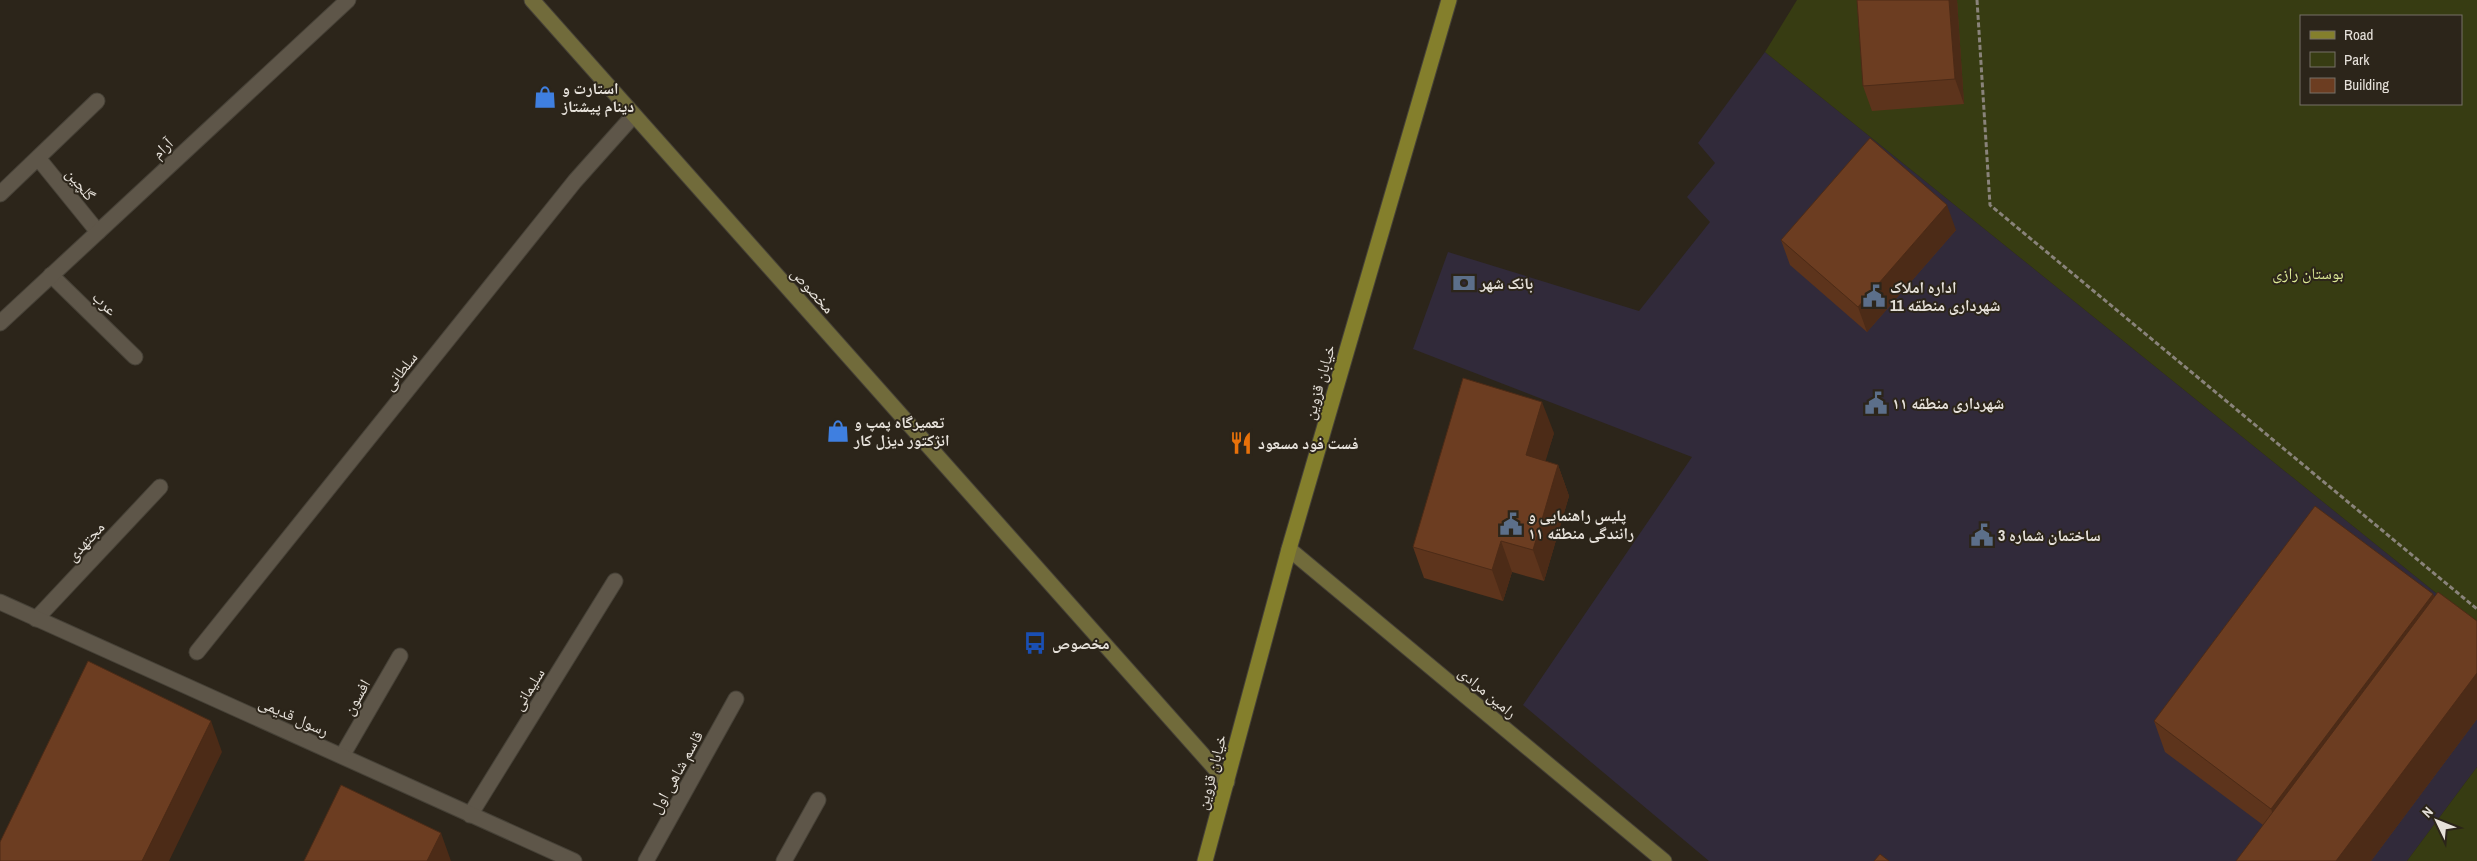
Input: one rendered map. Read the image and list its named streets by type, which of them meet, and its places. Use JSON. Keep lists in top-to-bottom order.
{
  "streets": {
    "main road": ["مخصوص", "خیابان قزوین", "رامین مرادی"],
    "street": [
      "آرام",
      "گلچین",
      "عرب",
      "سلطانی",
      "مجتهدی",
      "سلیمانی",
      "افسون",
      "رسول قدیمی",
      "قاسم شاهی اول"
    ]
  },
  "crossings": [
    ["آرام", "گلچین"],
    ["آرام", "عرب"],
    ["مخصوص", "سلطانی"],
    ["مخصوص", "خیابان قزوین"],
    ["خیابان قزوین", "رامین مرادی"],
    ["مجتهدی", "رسول قدیمی"],
    ["سلیمانی", "رسول قدیمی"],
    ["افسون", "رسول قدیمی"]
  ],
  "parks": ["بوستان رازی"],
  "places": {
    "shop": ["استارت و دینام پیشتاز", "تعمیرگاه پمپ و انژکتور دیزل کار"],
    "bank": ["بانک شهر"],
    "public building": [
      "اداره املاک شهرداری منطقه 11",
      "شهرداری منطقه ۱۱",
      "پلیس راهنمایی و رانندگی منطقه ۱۱",
      "ساختمان شماره 3"
    ],
    "restaurant": ["فست فود مسعود"],
    "bus stop": ["مخصوص"]
  },
  "legend": ["Road", "Park", "Building"],
  "north": "top left"
}
